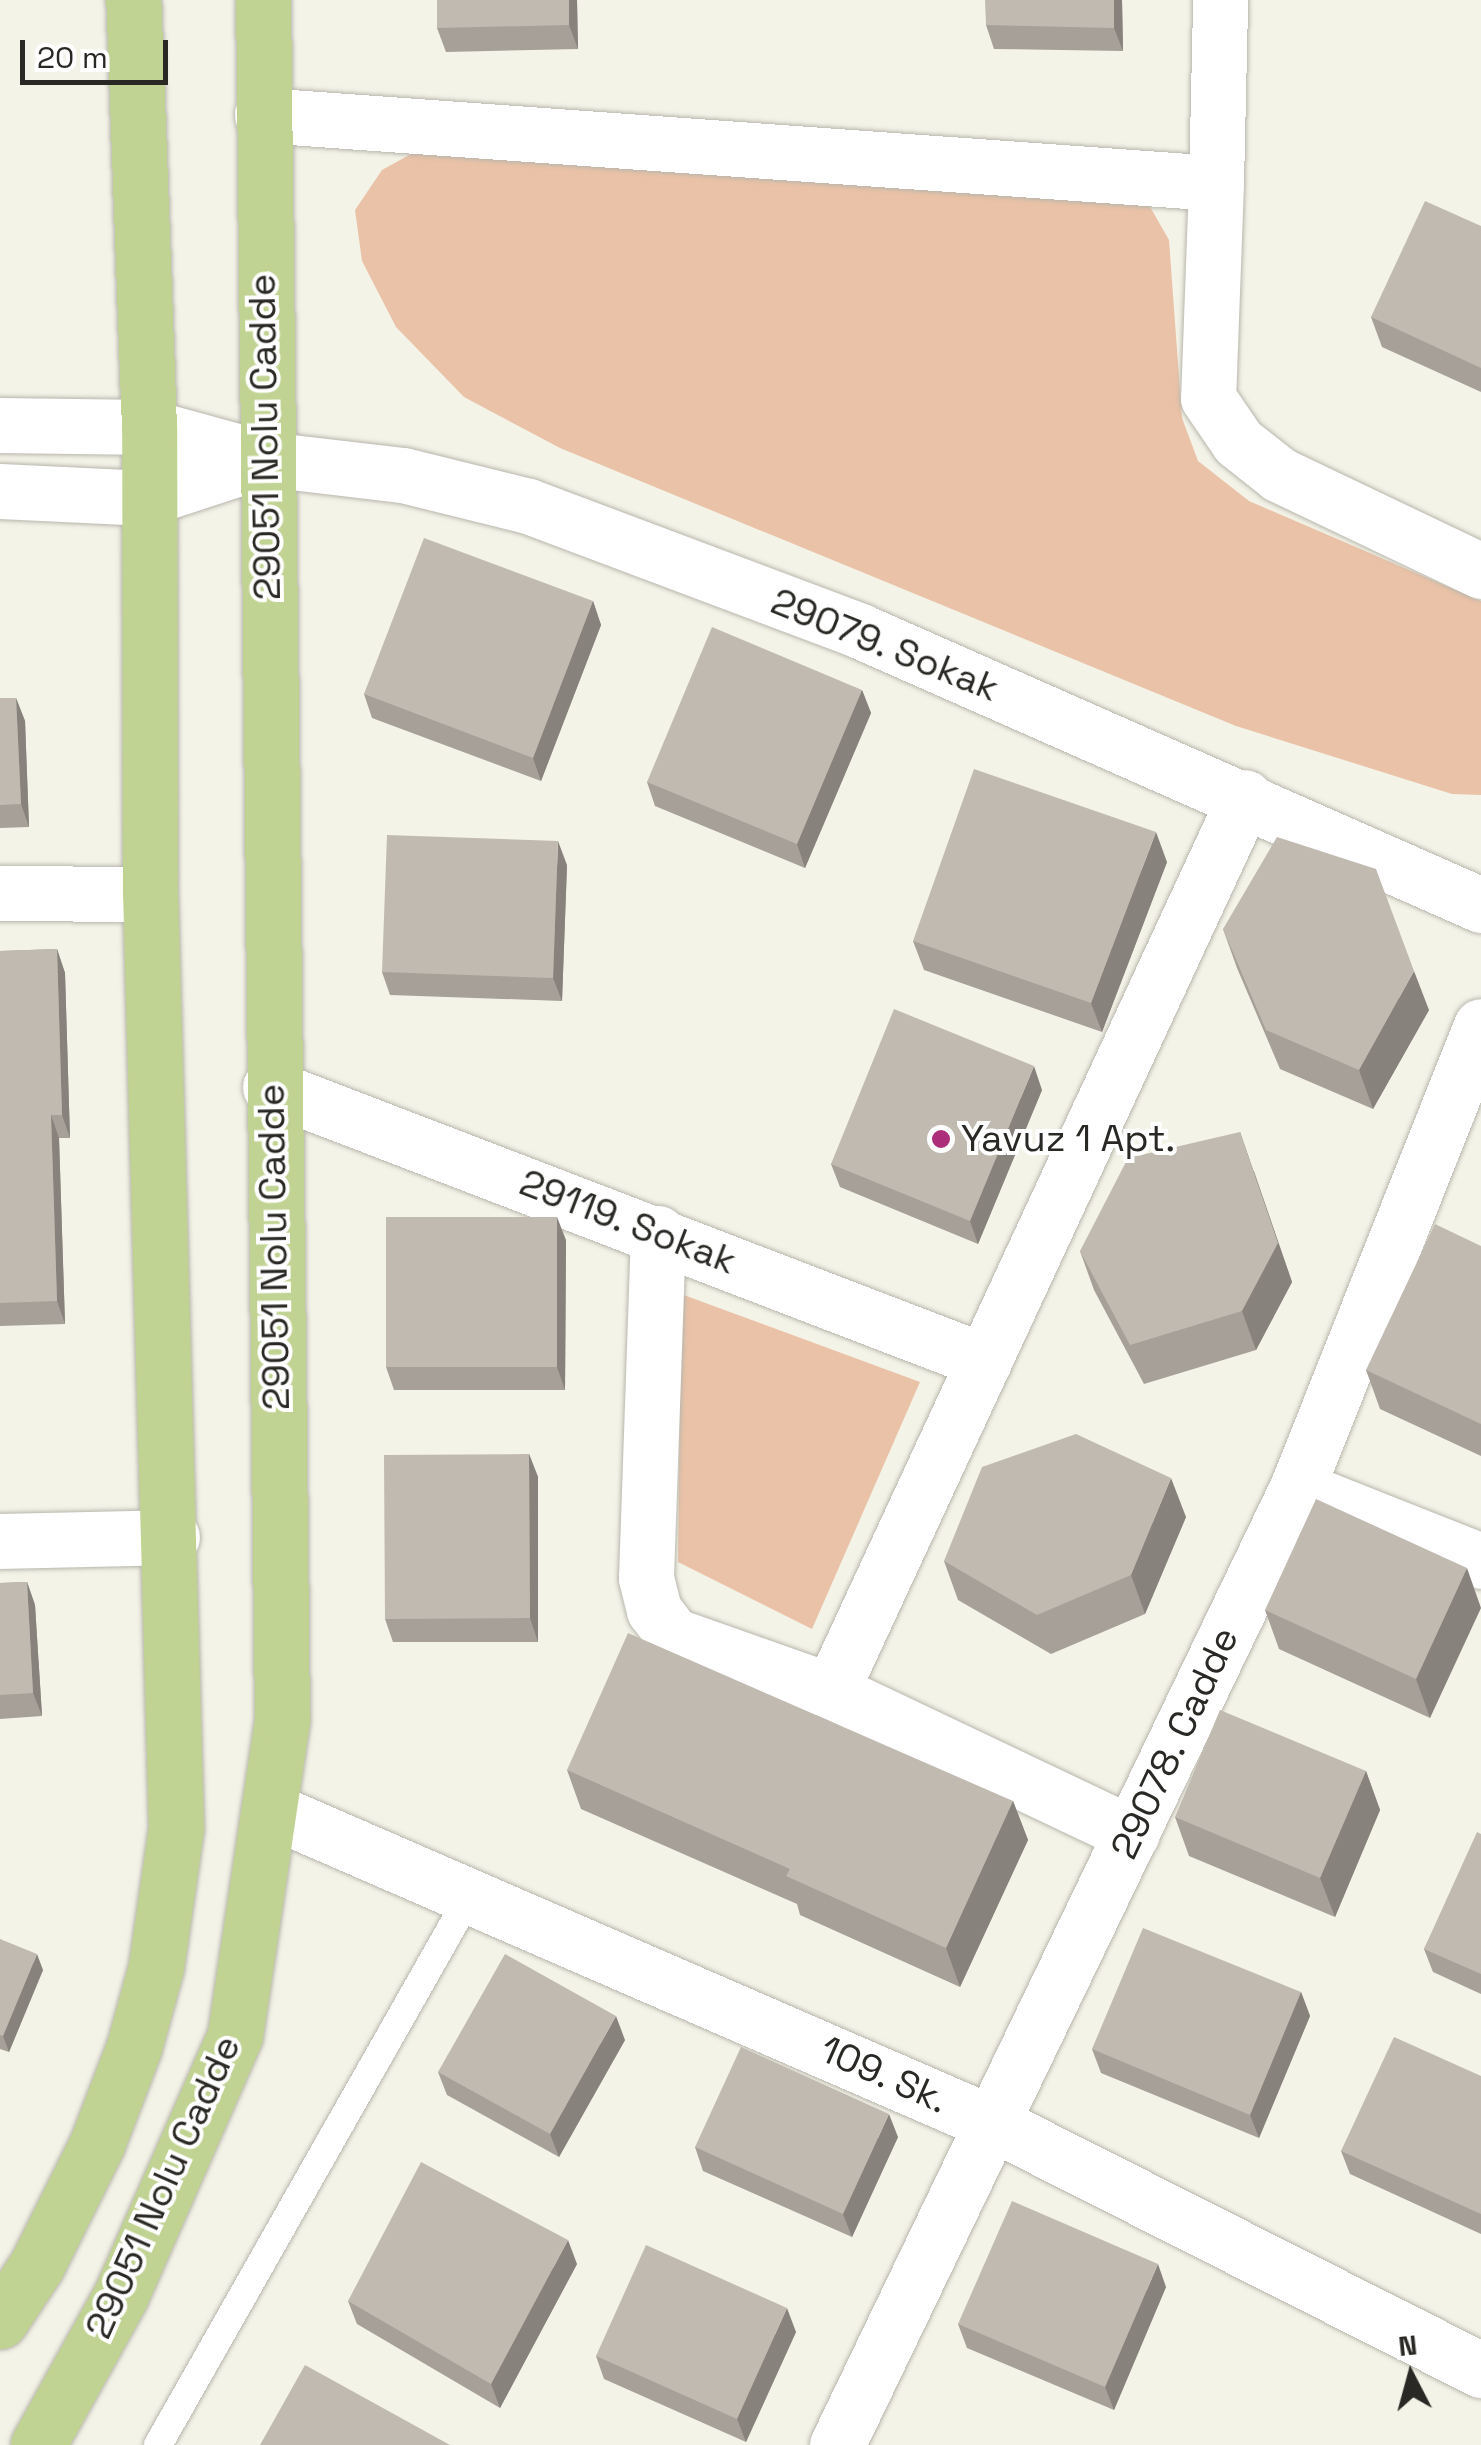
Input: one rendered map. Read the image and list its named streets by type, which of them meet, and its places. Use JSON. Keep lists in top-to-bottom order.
{
  "streets": {
    "main road": ["29051 Nolu Cadde"],
    "street": [
      "29079. Sokak",
      "29119. Sokak",
      "29078. Cadde",
      "109. Sk."
    ]
  },
  "crossings": [
    ["29051 Nolu Cadde", "29079. Sokak"],
    ["29051 Nolu Cadde", "29119. Sokak"],
    ["29051 Nolu Cadde", "109. Sk."],
    ["29078. Cadde", "109. Sk."]
  ],
  "places": ["Yavuz 1 Apt."],
  "scale_bar": "20 m",
  "north": "top"
}
